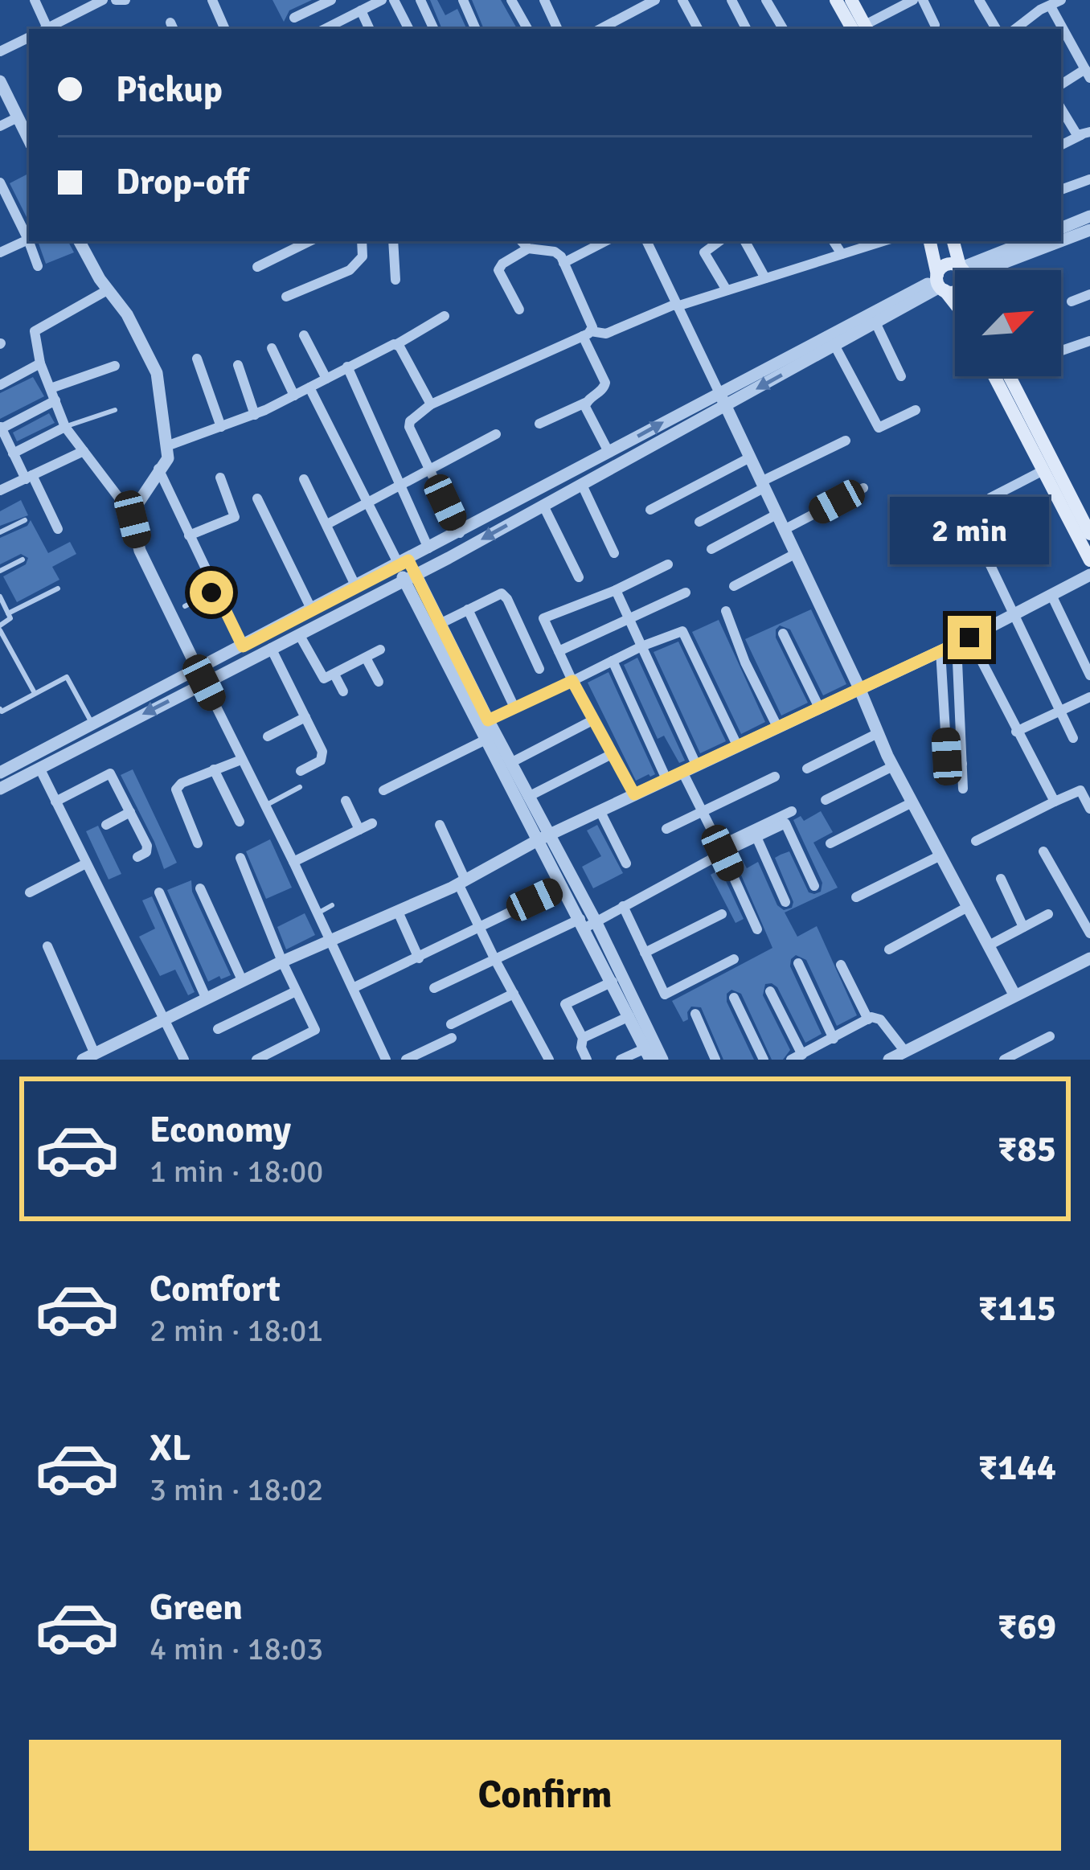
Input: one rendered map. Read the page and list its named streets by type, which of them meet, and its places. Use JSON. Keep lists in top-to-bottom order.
{
  "north": "top right",
  "page": {
    "banner": ["Pickup", "Drop-off"],
    "bubble": "2 min",
    "list": [
      {
        "name": "Economy",
        "note": "1 min · 18:00",
        "value": "₹85"
      },
      {
        "name": "Comfort",
        "note": "2 min · 18:01",
        "value": "₹115"
      },
      {
        "name": "XL",
        "note": "3 min · 18:02",
        "value": "₹144"
      },
      {
        "name": "Green",
        "note": "4 min · 18:03",
        "value": "₹69"
      }
    ],
    "buttons": "Confirm"
  }
}
